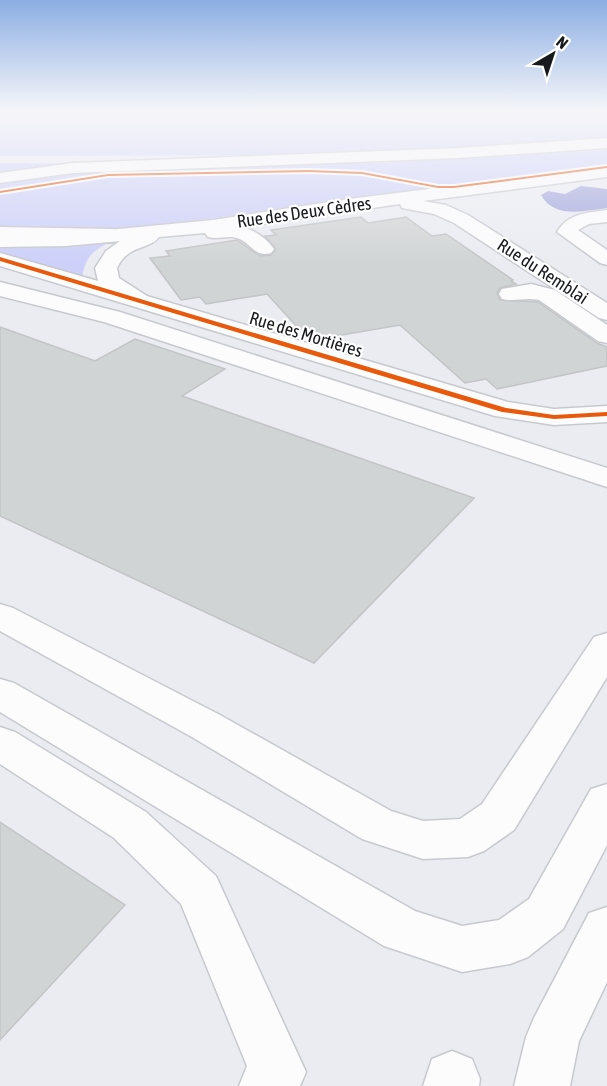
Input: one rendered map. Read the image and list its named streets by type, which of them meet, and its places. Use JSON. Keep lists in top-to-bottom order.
{
  "streets": {
    "street": ["Rue des Deux Cèdres", "Rue du Remblai", "Rue des Mortières"]
  },
  "crossings": [
    ["Rue des Deux Cèdres", "Rue du Remblai"]
  ],
  "north": "top right"
}
